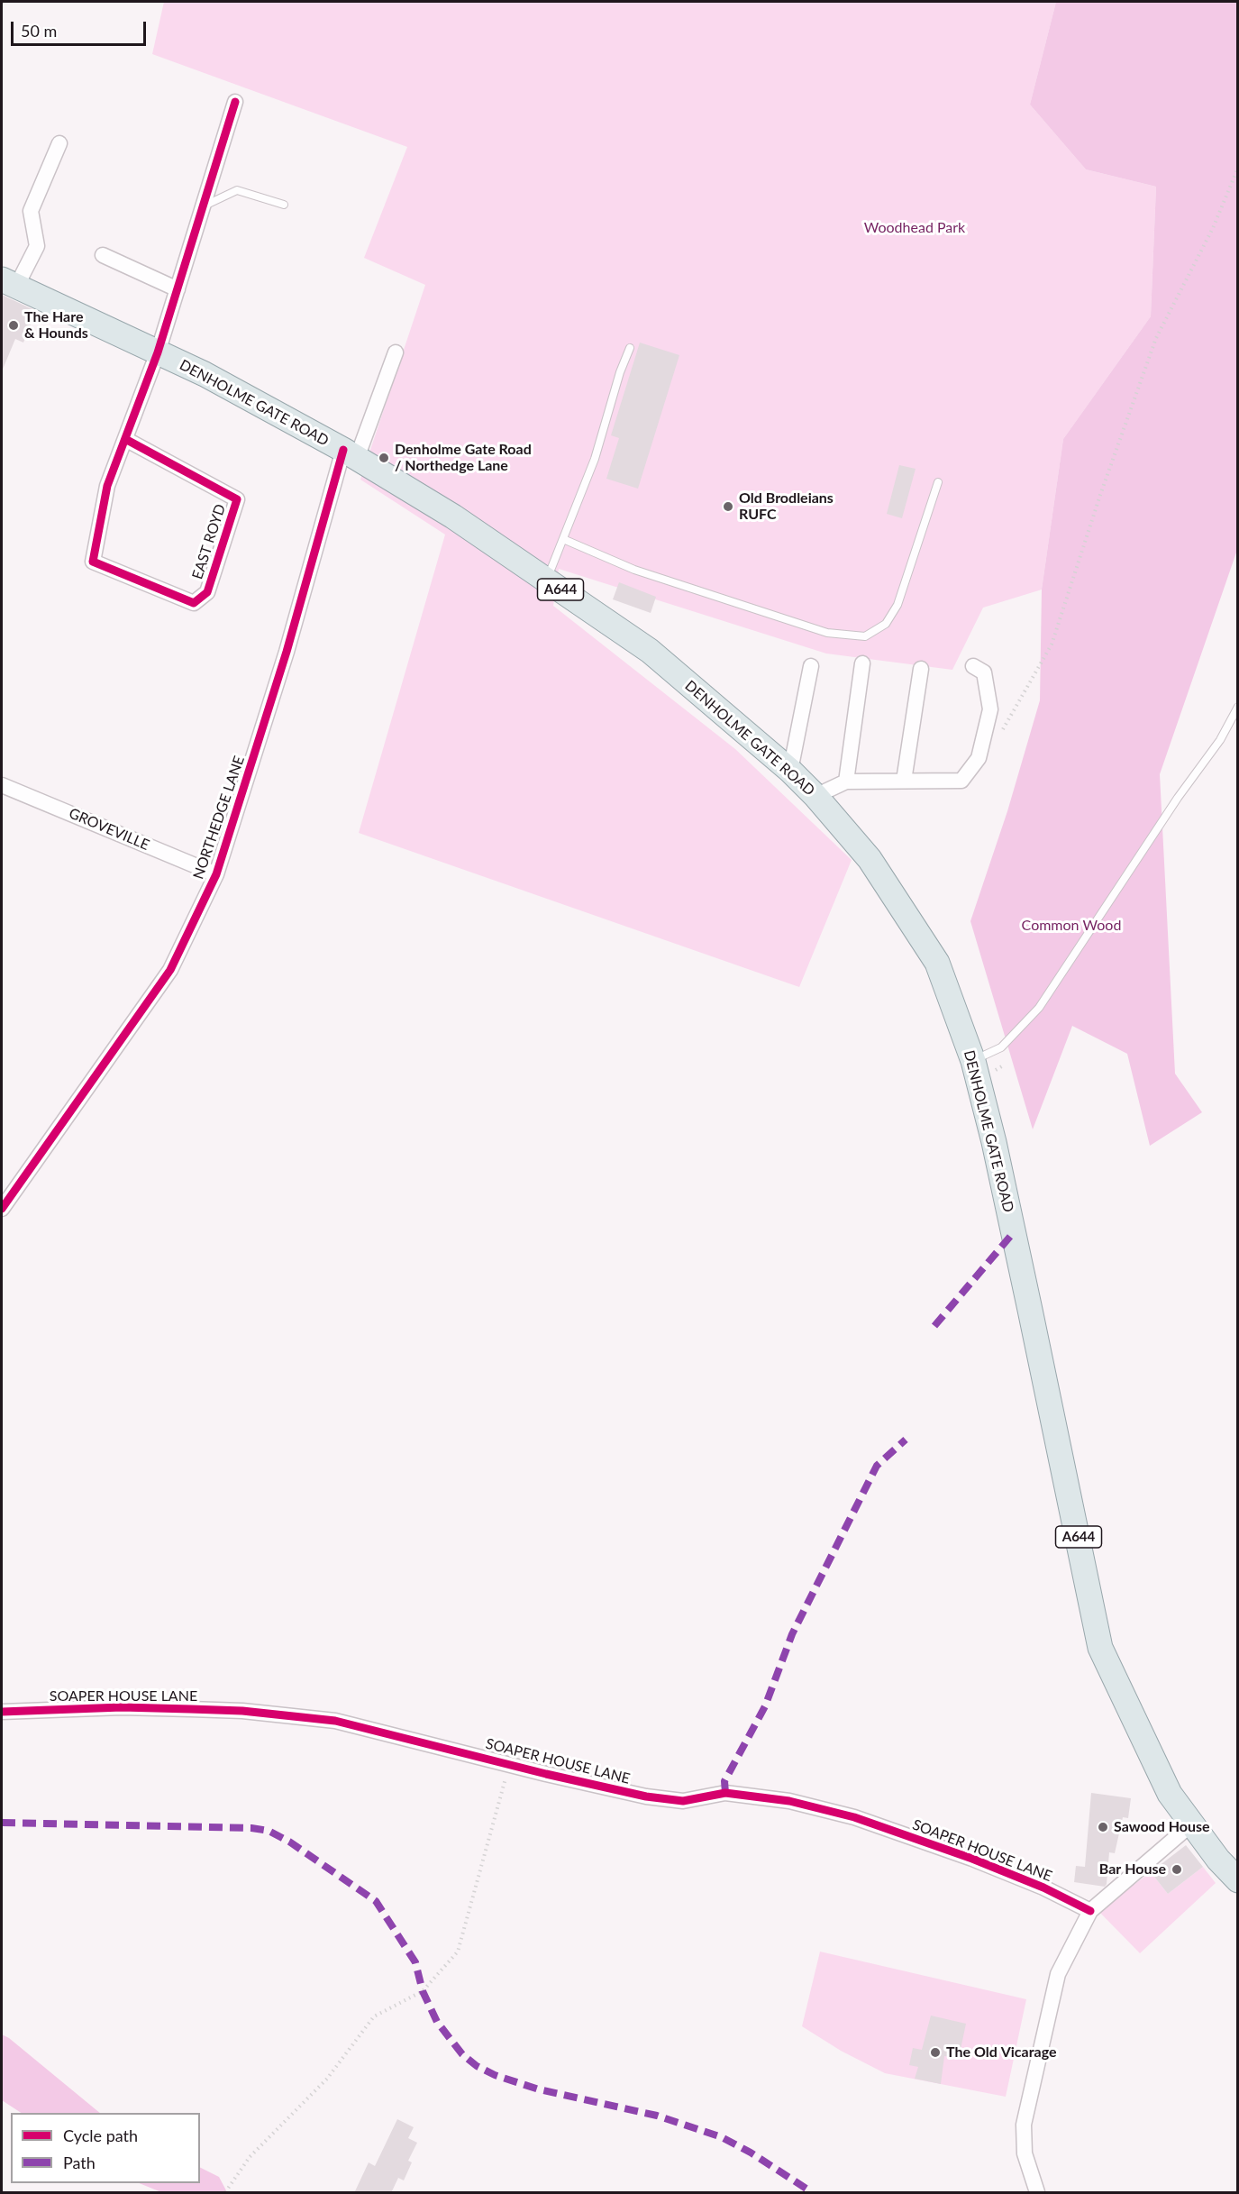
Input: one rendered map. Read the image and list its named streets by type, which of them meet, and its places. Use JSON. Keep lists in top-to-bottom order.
{
  "streets": {
    "main road": ["DENHOLME GATE ROAD", "A644"],
    "street": [
      "EAST ROYD",
      "NORTHEDGE LANE",
      "GROVEVILLE",
      "SOAPER HOUSE LANE"
    ]
  },
  "crossings": [
    ["DENHOLME GATE ROAD", "NORTHEDGE LANE"],
    ["NORTHEDGE LANE", "GROVEVILLE"]
  ],
  "parks": ["Woodhead Park", "Common Wood"],
  "places": [
    "The Hare & Hounds",
    "Denholme Gate Road / Northedge Lane",
    "Old Brodleians RUFC",
    "Sawood House",
    "Bar House",
    "The Old Vicarage"
  ],
  "legend": ["Cycle path", "Path"],
  "scale_bar": "50 m"
}
